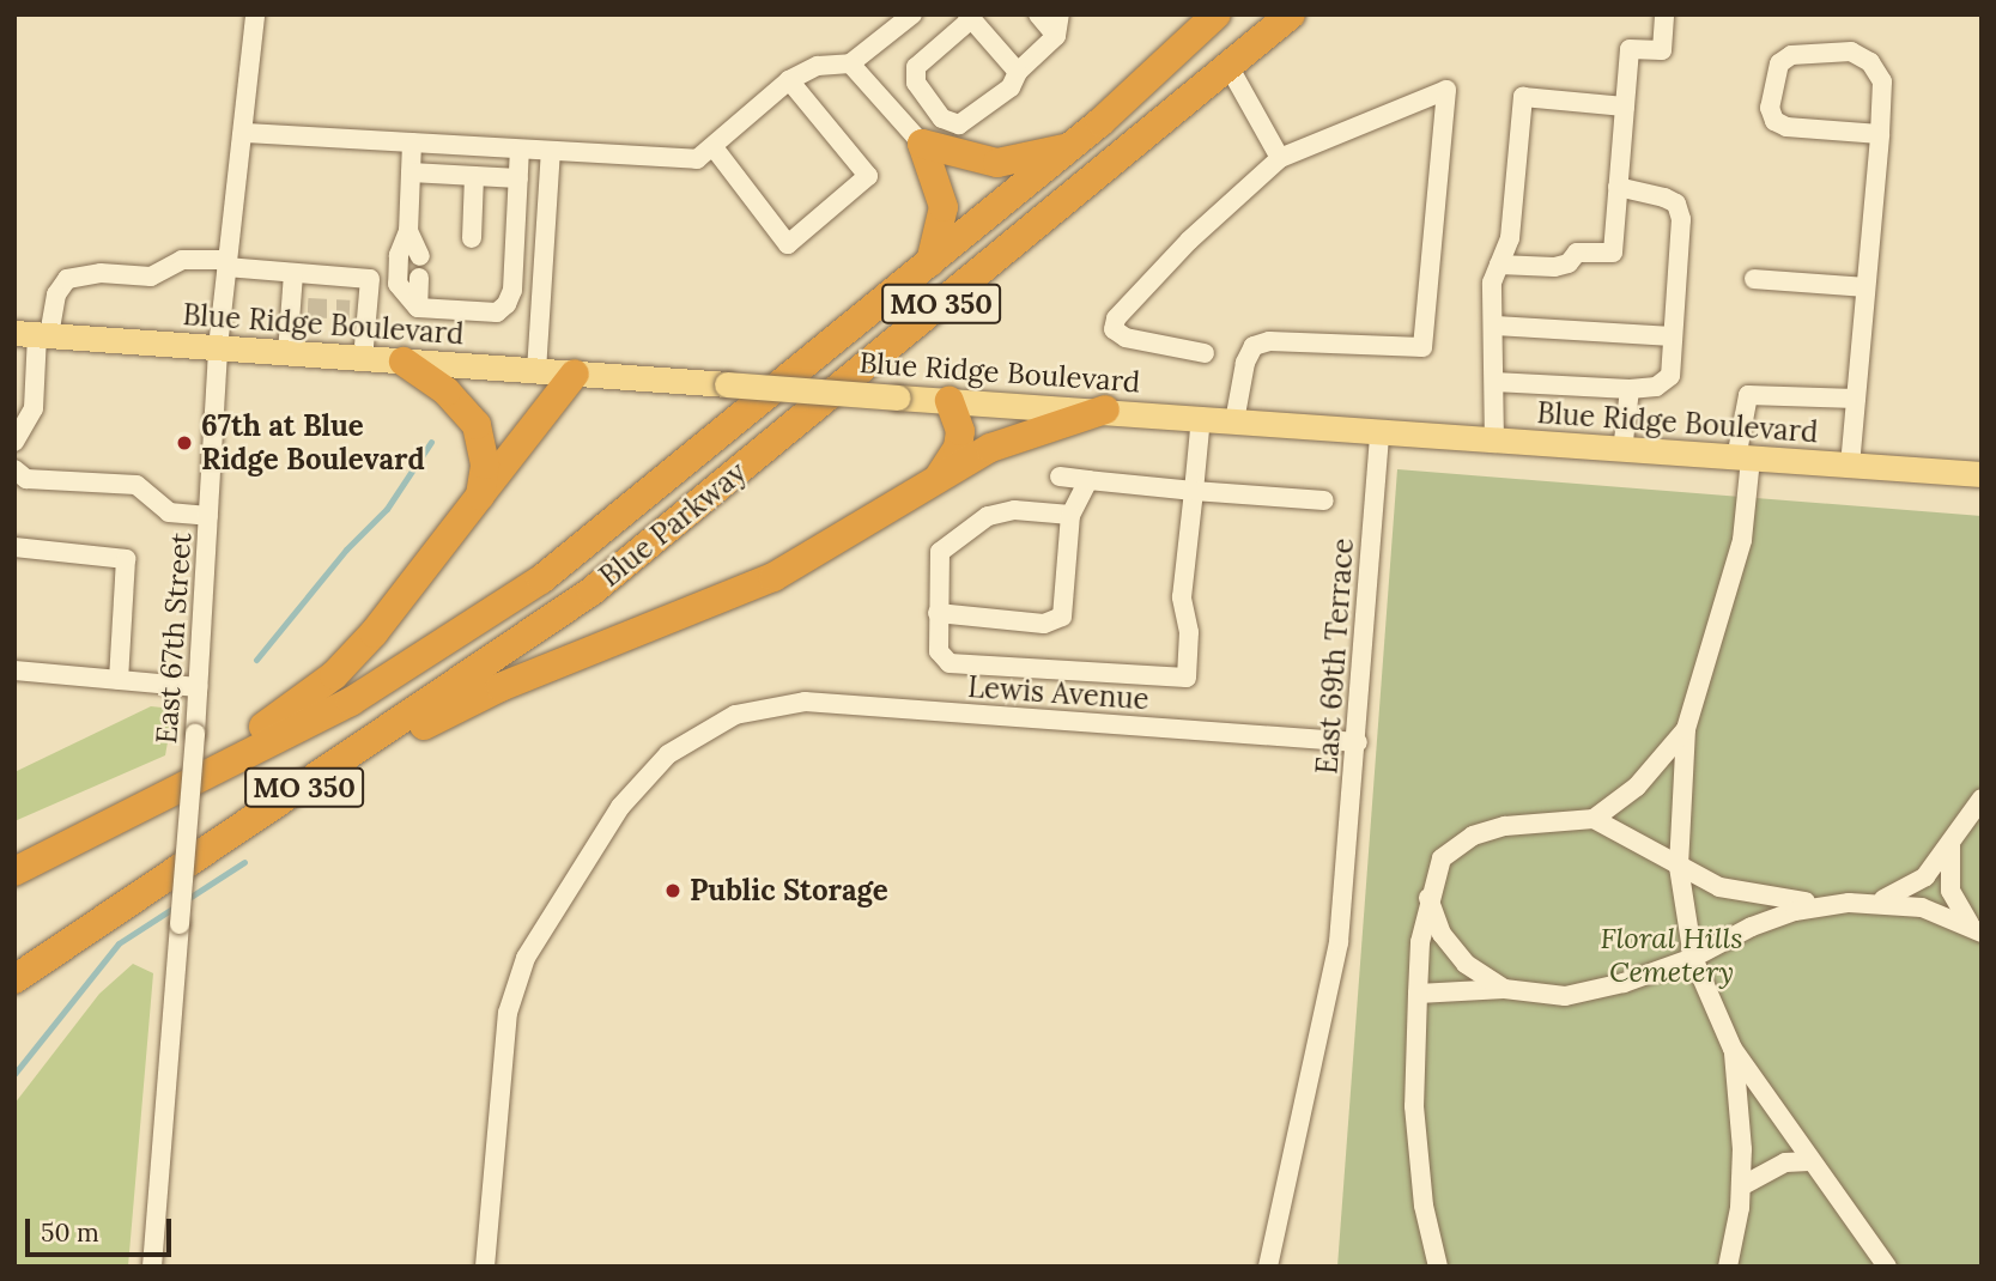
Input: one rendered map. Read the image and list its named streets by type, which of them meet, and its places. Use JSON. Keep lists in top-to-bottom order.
{
  "streets": {
    "highway": ["MO 350", "Blue Parkway"],
    "main road": ["Blue Ridge Boulevard"],
    "street": ["East 67th Street", "East 69th Terrace", "Lewis Avenue"]
  },
  "crossings": [
    ["Blue Ridge Boulevard", "East 67th Street"],
    ["Blue Ridge Boulevard", "East 69th Terrace"],
    ["East 69th Terrace", "Lewis Avenue"]
  ],
  "parks": ["Floral Hills Cemetery"],
  "places": ["67th at Blue Ridge Boulevard", "Public Storage"],
  "scale_bar": "50 m"
}
